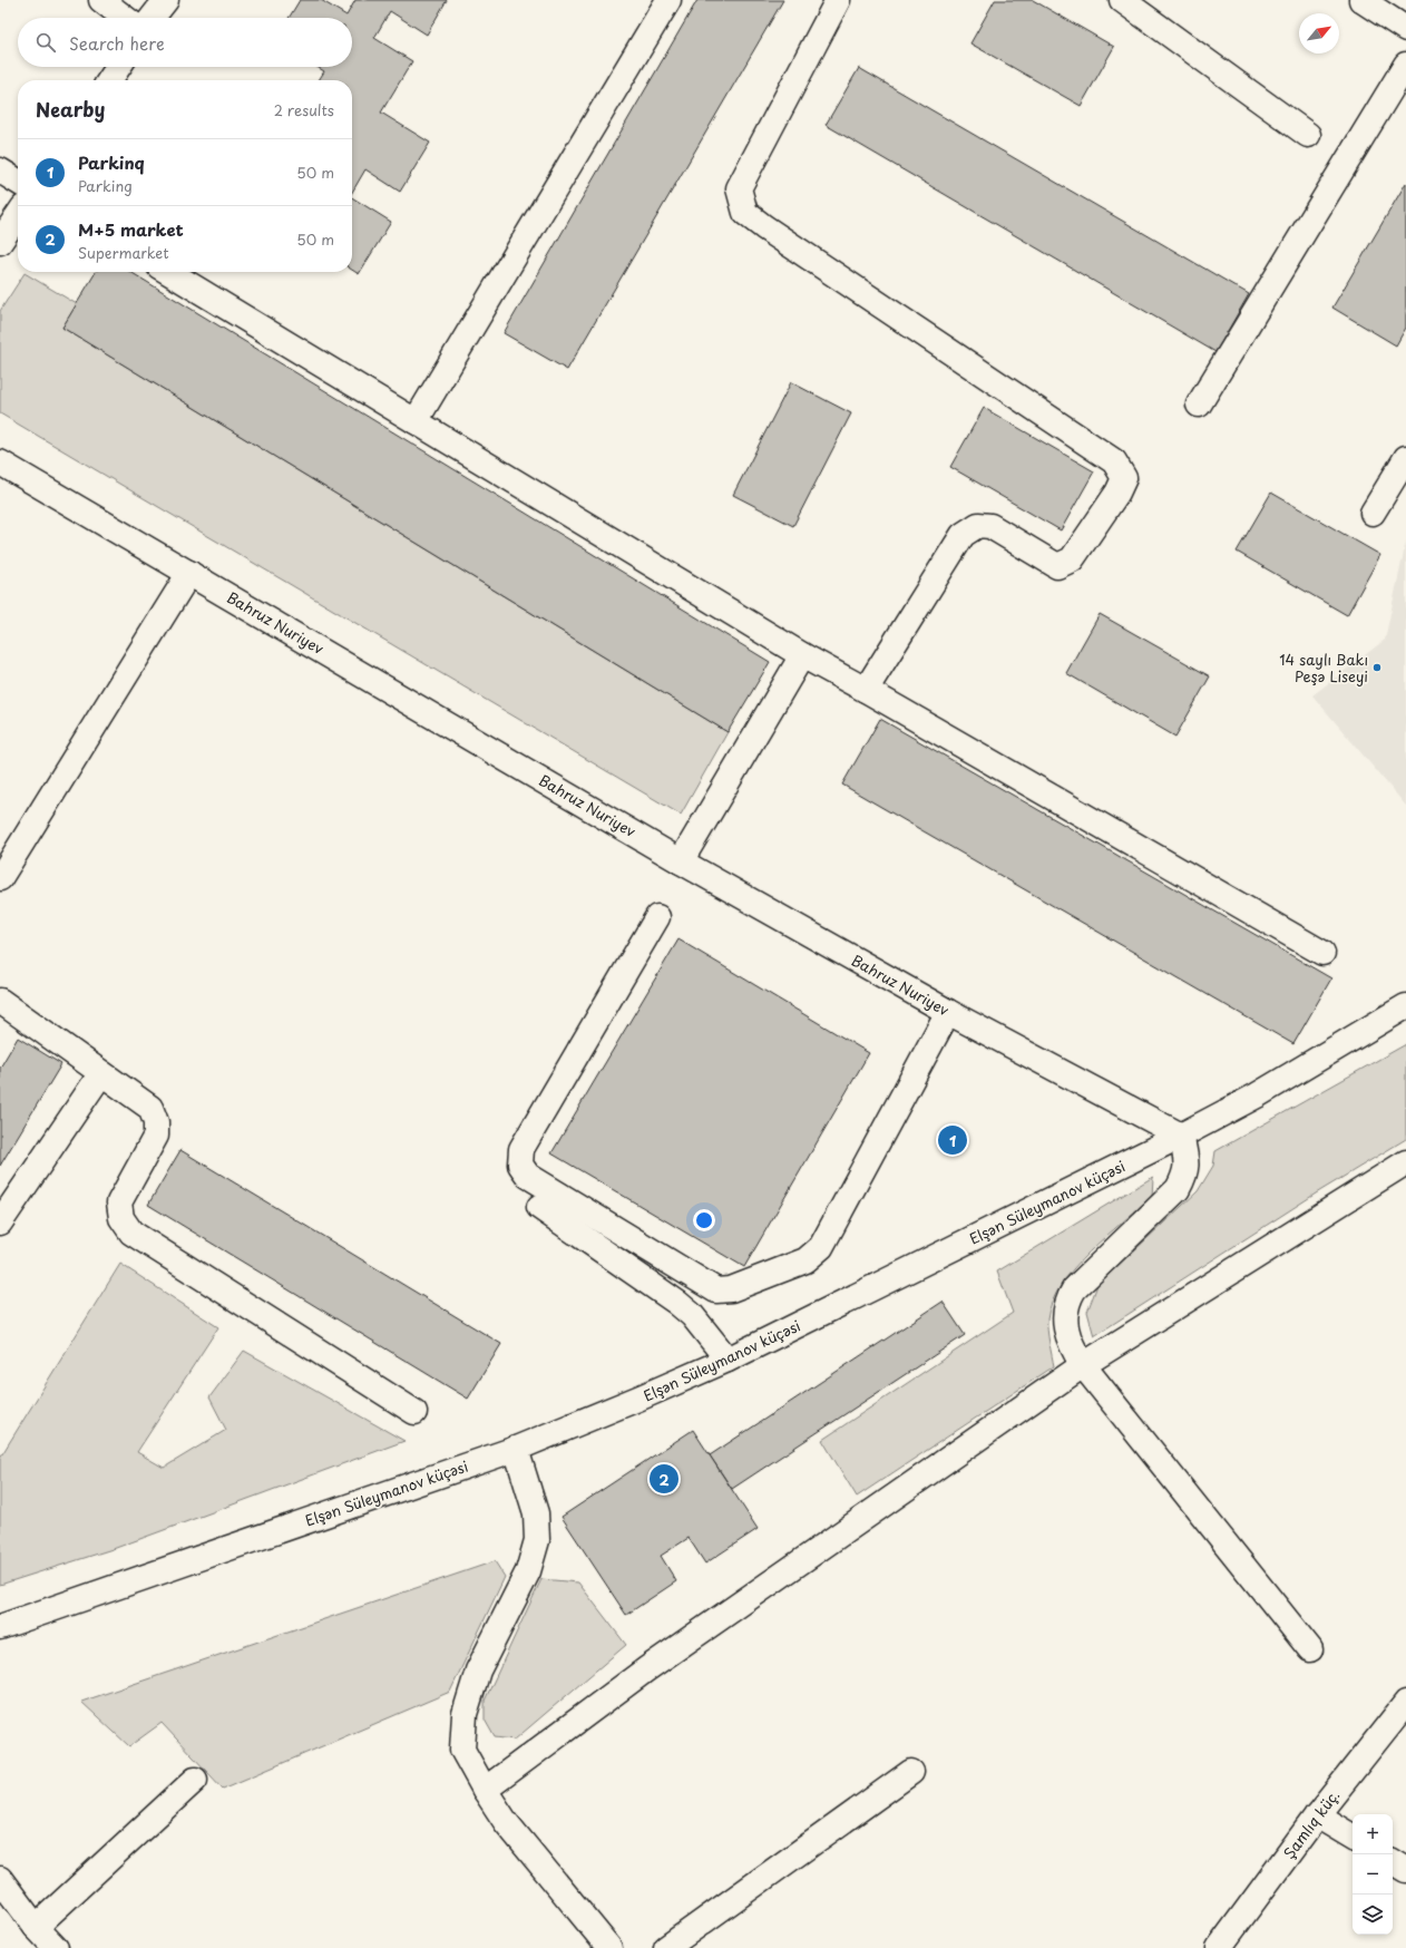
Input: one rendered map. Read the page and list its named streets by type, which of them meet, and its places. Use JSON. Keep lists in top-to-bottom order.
{
  "streets": {
    "street": ["Bahruz Nuriyev", "Elşən Süleymanov küçəsi", "Şamlıq küç."]
  },
  "crossings": [
    ["Bahruz Nuriyev", "Elşən Süleymanov küçəsi"]
  ],
  "places": ["14 saylı Bakı Peşə Liseyi"],
  "north": "top right",
  "page": {
    "search": "Search here",
    "heading": ["Nearby", "2 results"],
    "list": [
      {
        "mark": "1",
        "name": "Parkinq",
        "note": "Parking",
        "value": "50 m"
      },
      {
        "mark": "2",
        "name": "М+5 market",
        "note": "Supermarket",
        "value": "50 m"
      }
    ],
    "pins": ["1", "2"],
    "map_buttons": ["+", "−"]
  }
}
